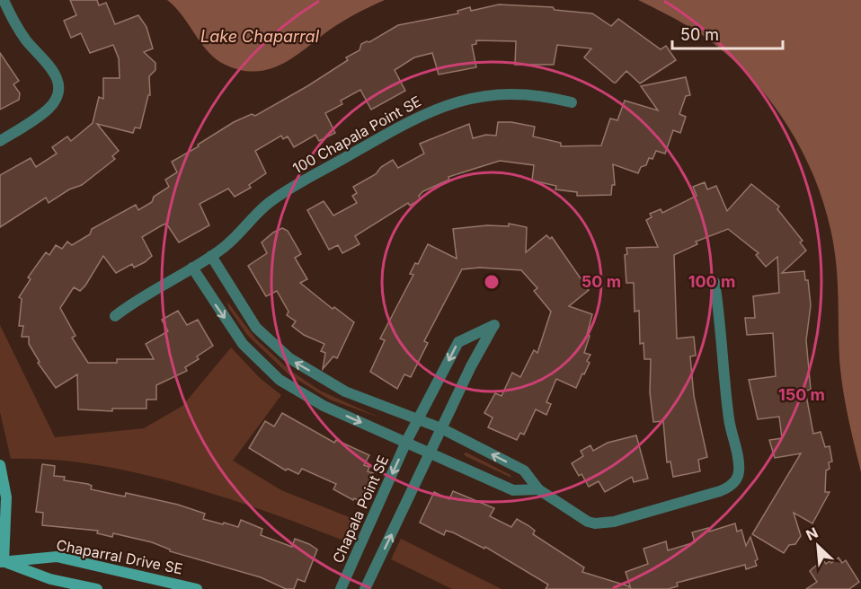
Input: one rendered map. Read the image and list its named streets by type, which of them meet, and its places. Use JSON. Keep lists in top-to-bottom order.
{
  "streets": {
    "street": ["100 Chapala Point SE", "Chapala Point SE", "Chaparral Drive SE"]
  },
  "water": ["Lake Chaparral"],
  "scale_bar": "50 m",
  "north": "top left",
  "rings": ["50 m", "100 m", "150 m"]
}
